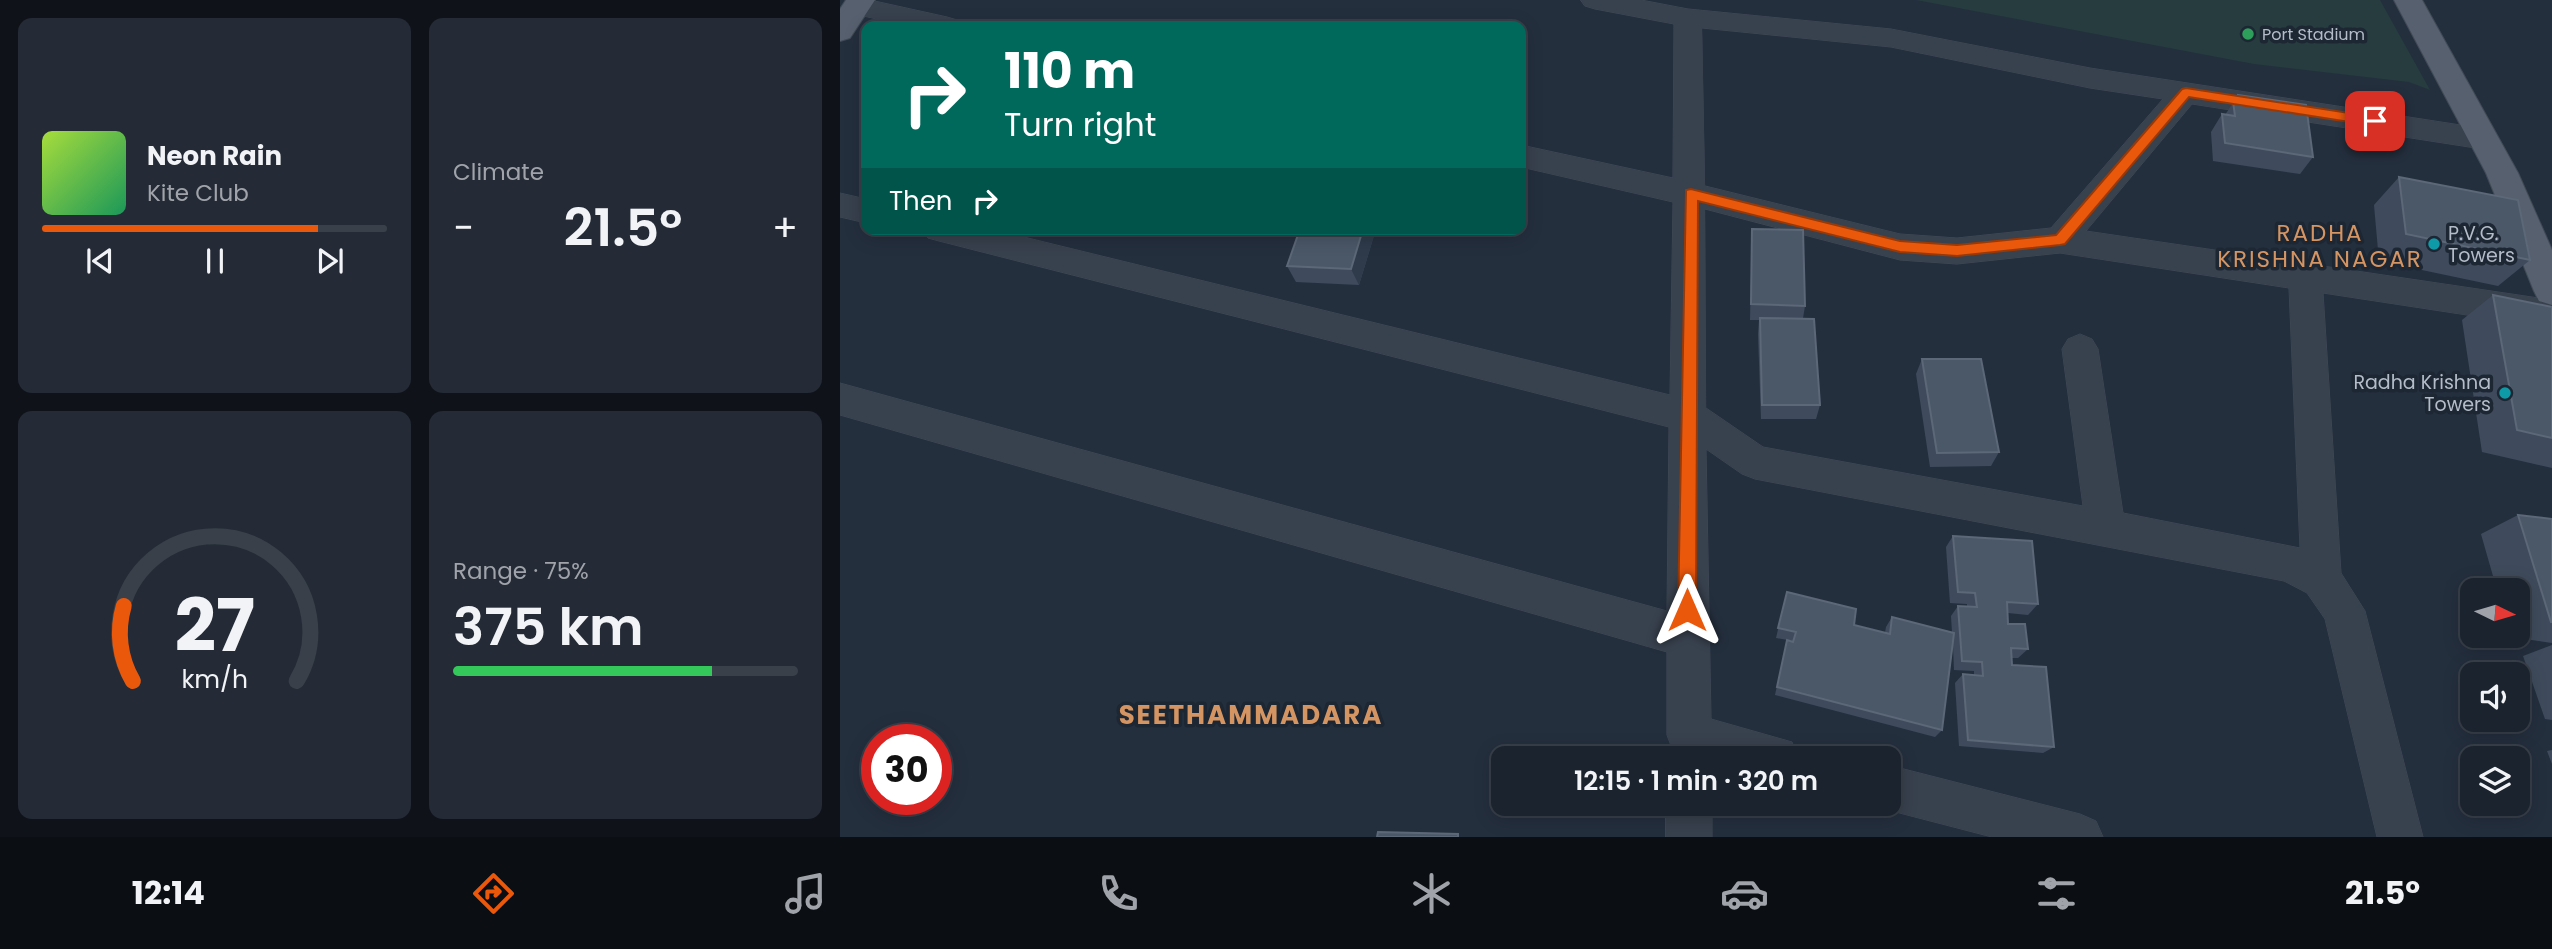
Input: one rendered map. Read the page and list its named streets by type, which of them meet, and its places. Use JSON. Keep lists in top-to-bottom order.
{
  "districts": ["RADHA KRISHNA NAGAR", "SEETHAMMADARA"],
  "places": ["Port Stadium", "P.V.G. Towers", "Radha Krishna Towers"],
  "north": "right",
  "page": {
    "tile": [
      "Climate",
      ["Range · 75%", "375 km"]
    ],
    "turn": ["110 m", "Turn right"],
    "song": ["Neon Rain", "Kite Club"],
    "then": "Then",
    "heat": ["−", "21.5°", "+"],
    "limit": "30",
    "trip": "12:15 · 1 min · 320 m",
    "tabs": ["12:14", "21.5°"],
    "gauge": ["27", "km/h"]
  }
}
